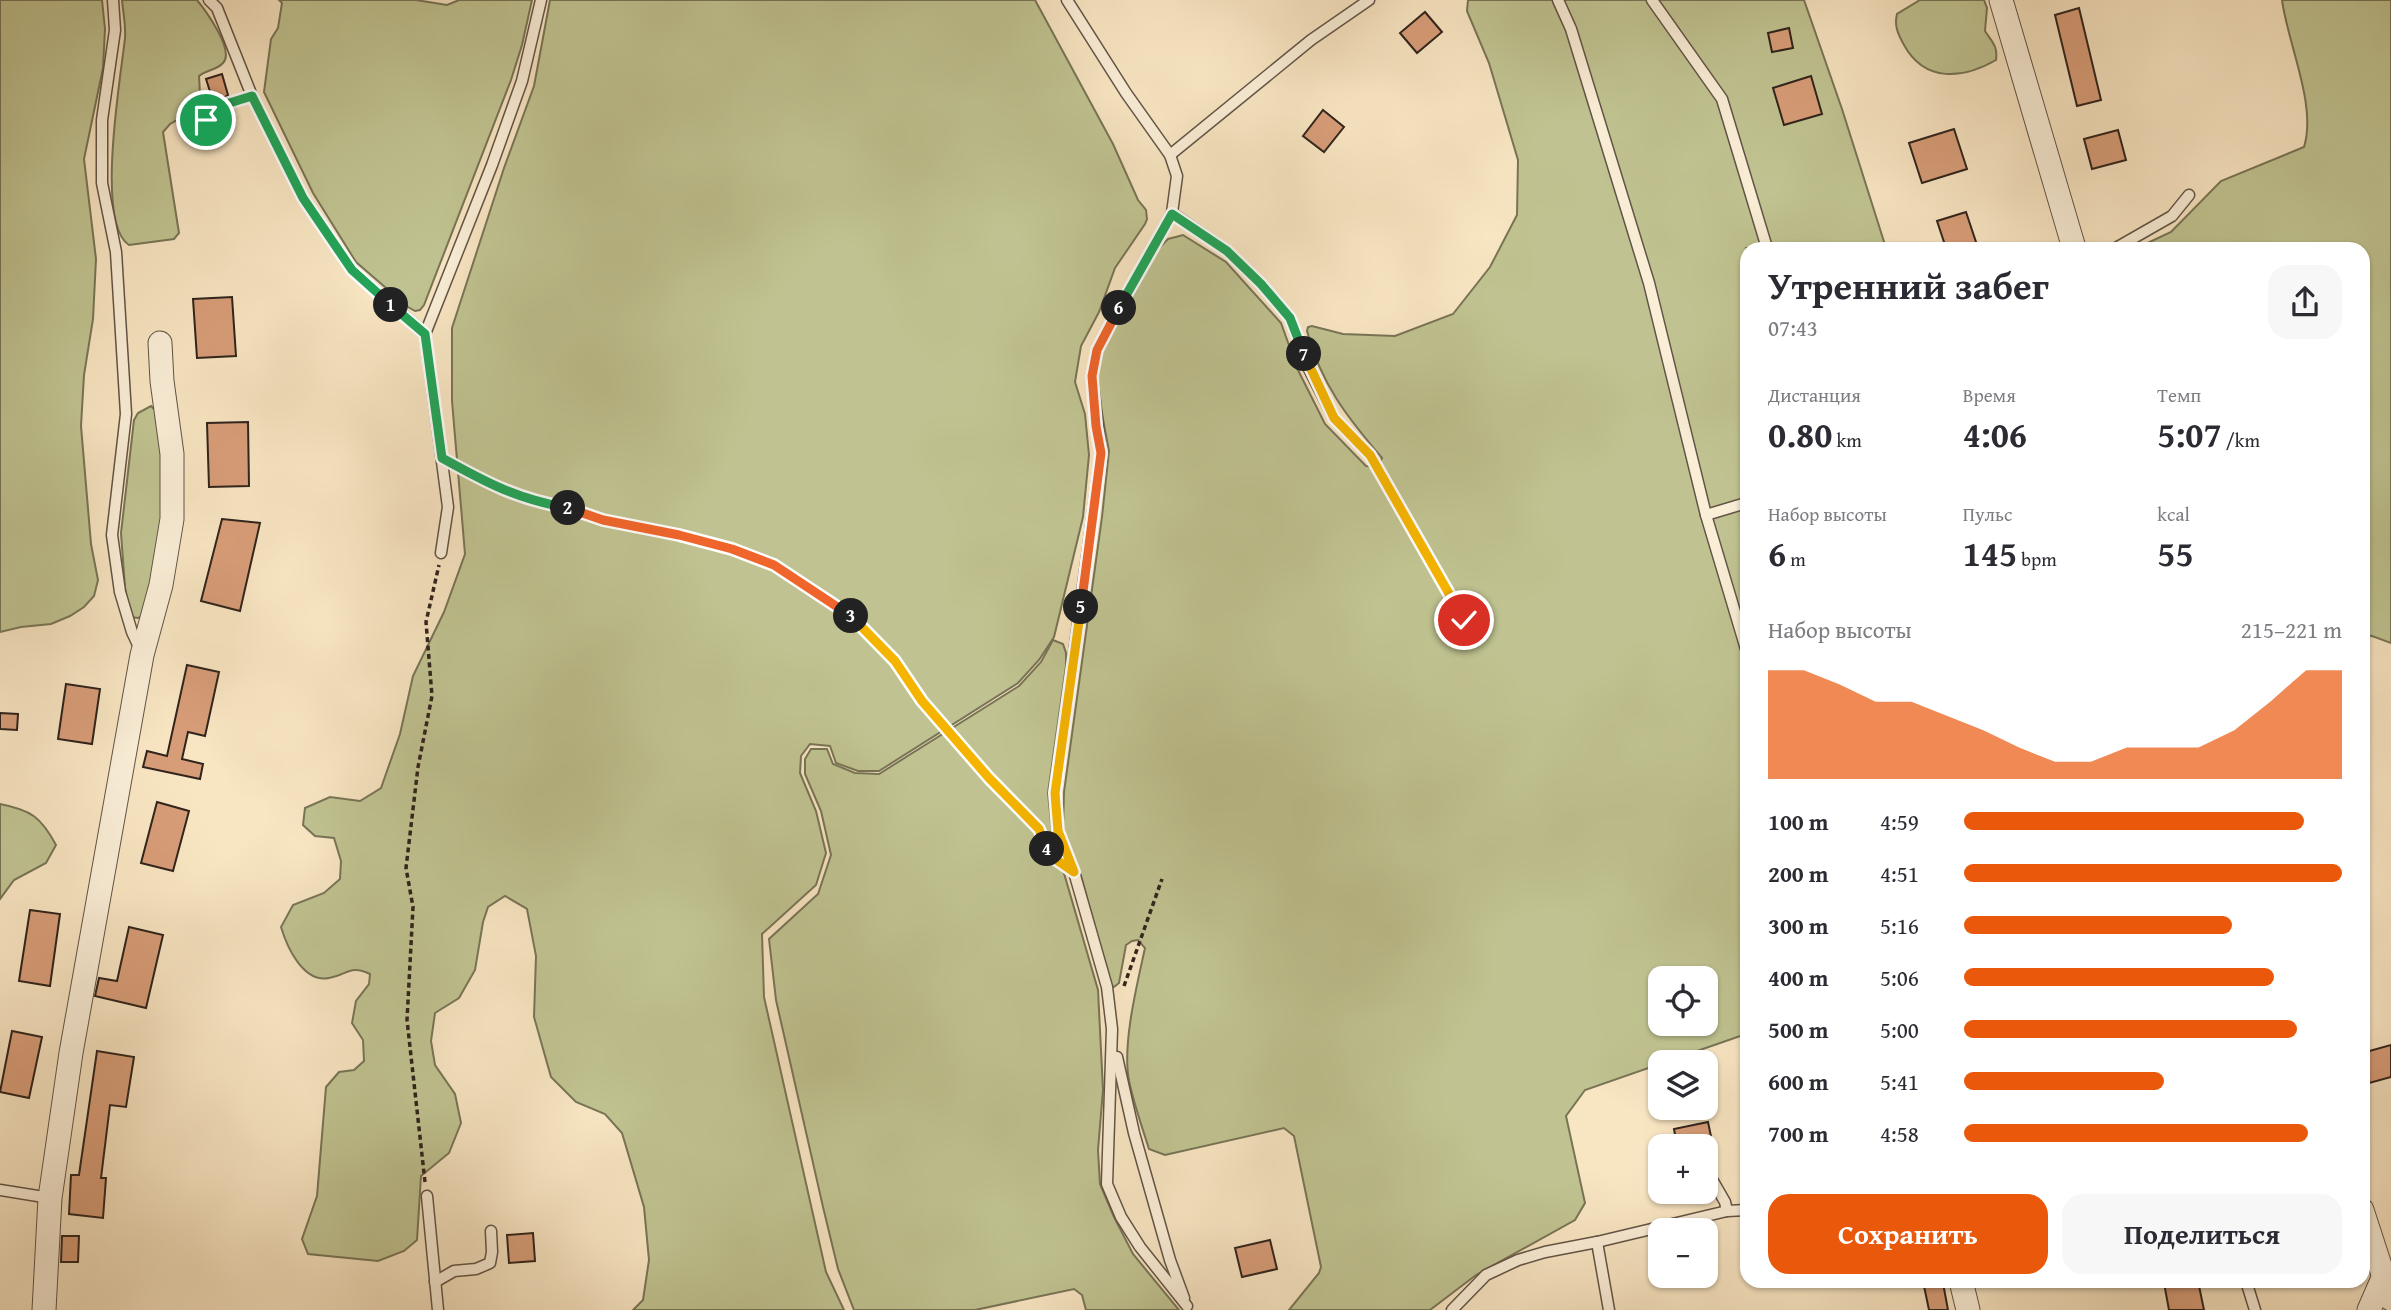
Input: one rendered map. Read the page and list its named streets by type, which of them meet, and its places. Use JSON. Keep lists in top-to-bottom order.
{
  "page": {
    "heading": ["Утренний забег", "07:43"],
    "pins": [
      "1",
      "6",
      "7",
      "2",
      "5",
      "3",
      "4"
    ],
    "stats": [
      ["Дистанция", "0.80 km"],
      ["Время", "4:06"],
      ["Темп", "5:07 /km"],
      ["Набор высоты", "6 m"],
      ["Пульс", "145 bpm"],
      ["kcal", "55"]
    ],
    "chart": ["Набор высоты", "215–221 m"],
    "list": [
      {
        "name": "100 m",
        "note": "4:59"
      },
      {
        "name": "200 m",
        "note": "4:51"
      },
      {
        "name": "300 m",
        "note": "5:16"
      },
      {
        "name": "400 m",
        "note": "5:06"
      },
      {
        "name": "500 m",
        "note": "5:00"
      },
      {
        "name": "600 m",
        "note": "5:41"
      },
      {
        "name": "700 m",
        "note": "4:58"
      }
    ],
    "map_buttons": ["+", "−"],
    "buttons": ["Сохранить", "Поделиться"]
  }
}
